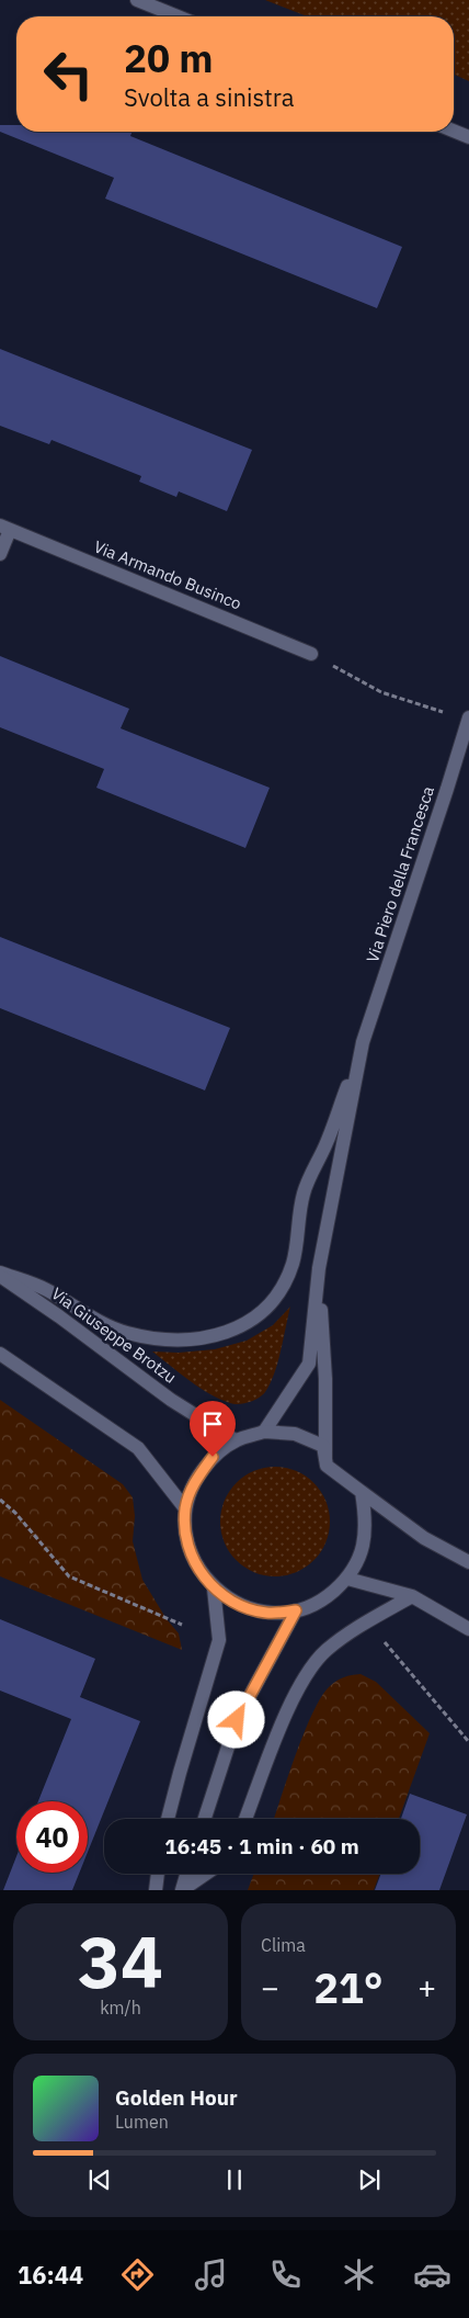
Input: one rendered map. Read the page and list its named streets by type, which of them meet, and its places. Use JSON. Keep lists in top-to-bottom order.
{
  "streets": {
    "street": ["Via Armando Businco", "Via Piero della Francesca", "Via Giuseppe Brotzu"]
  },
  "crossings": [
    ["Via Piero della Francesca", "Via Giuseppe Brotzu"]
  ],
  "page": {
    "turn": ["20 m", "Svolta a sinistra"],
    "limit": "40",
    "trip": "16:45 · 1 min · 60 m",
    "tile": [
      ["34", "km/h"],
      "Clima"
    ],
    "heat": ["−", "21°", "+"],
    "song": ["Golden Hour", "Lumen"],
    "tabs": "16:44"
  }
}
